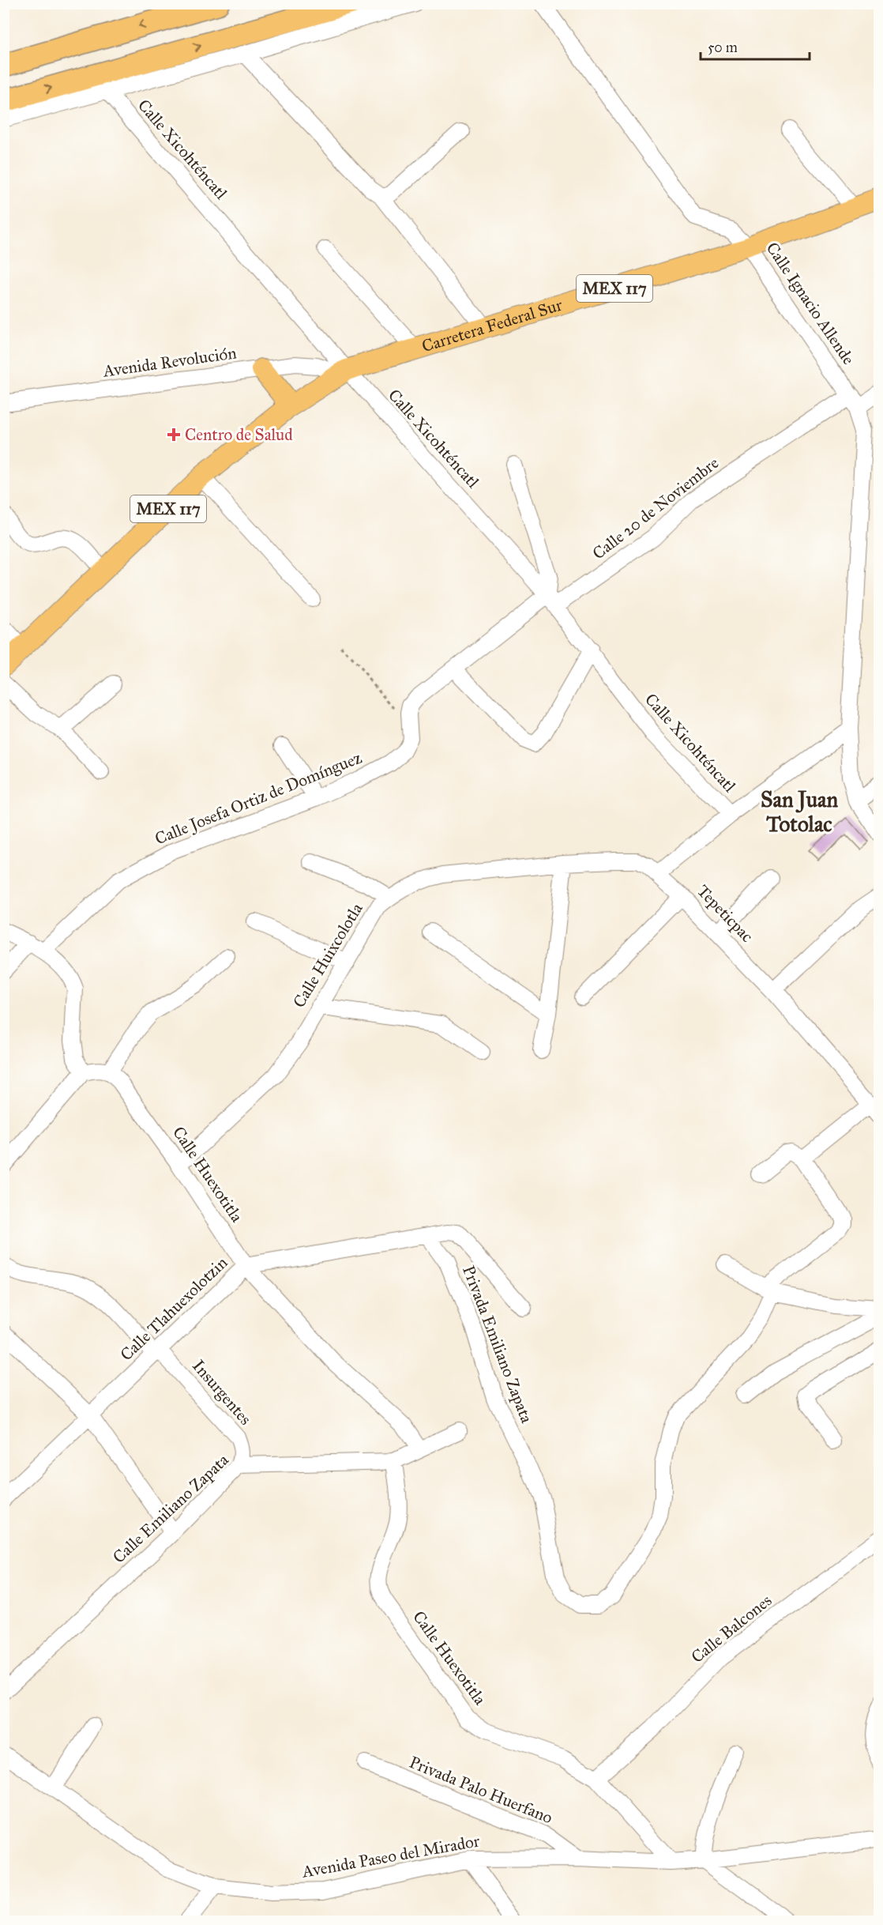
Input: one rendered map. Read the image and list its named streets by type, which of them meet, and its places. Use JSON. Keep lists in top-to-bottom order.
{
  "streets": {
    "main road": ["MEX 117", "Carretera Federal Sur"],
    "street": [
      "Calle Xicohténcatl",
      "Calle Ignacio Allende",
      "Avenida Revolución",
      "Calle 20 de Noviembre",
      "Calle Josefa Ortiz de Domínguez",
      "Tepeticpac",
      "Calle Huixcolotla",
      "Calle Huexotitla",
      "Calle Tlahuexolotzin",
      "Privada Emiliano Zapata",
      "Insurgentes",
      "Calle Emiliano Zapata",
      "Calle Balcones",
      "Privada Palo Huerfano",
      "Avenida Paseo del Mirador"
    ]
  },
  "crossings": [
    ["Calle Xicohténcatl", "MEX 117"],
    ["Calle Xicohténcatl", "Carretera Federal Sur"],
    ["Calle Xicohténcatl", "Avenida Revolución"],
    ["Calle Xicohténcatl", "Calle 20 de Noviembre"],
    ["MEX 117", "Carretera Federal Sur"],
    ["MEX 117", "Avenida Revolución"],
    ["Calle Ignacio Allende", "Carretera Federal Sur"],
    ["Calle Ignacio Allende", "Calle 20 de Noviembre"],
    ["Carretera Federal Sur", "Avenida Revolución"],
    ["Tepeticpac", "Calle Huixcolotla"],
    ["Calle Huixcolotla", "Calle Huexotitla"],
    ["Calle Huexotitla", "Calle Tlahuexolotzin"],
    ["Calle Huexotitla", "Calle Emiliano Zapata"],
    ["Calle Huexotitla", "Calle Balcones"],
    ["Calle Huexotitla", "Avenida Paseo del Mirador"],
    ["Calle Tlahuexolotzin", "Privada Emiliano Zapata"],
    ["Calle Tlahuexolotzin", "Insurgentes"],
    ["Insurgentes", "Calle Emiliano Zapata"],
    ["Privada Palo Huerfano", "Avenida Paseo del Mirador"]
  ],
  "districts": ["San Juan Totolac"],
  "places": {
    "health": ["Centro de Salud"]
  },
  "scale_bar": "50 m"
}
